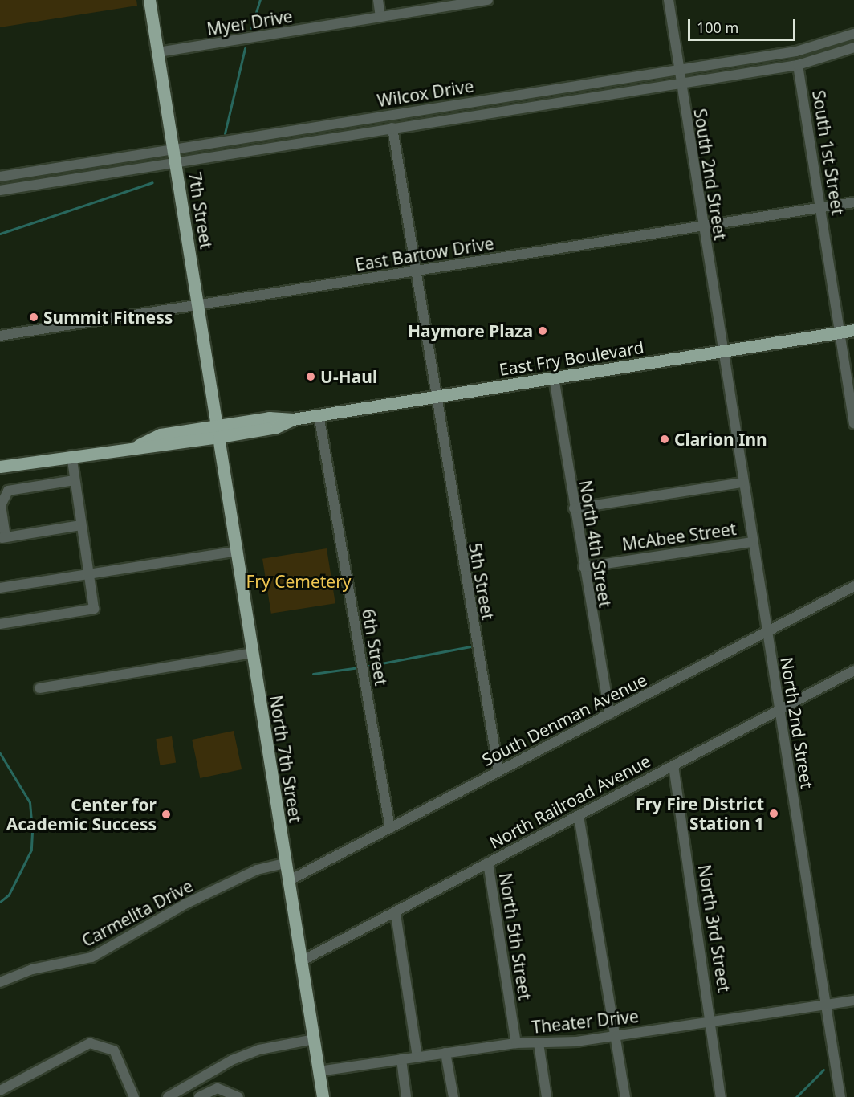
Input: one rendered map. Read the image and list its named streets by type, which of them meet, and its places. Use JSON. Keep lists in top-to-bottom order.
{
  "streets": {
    "main road": ["7th Street", "East Fry Boulevard", "North 7th Street"],
    "street": [
      "Myer Drive",
      "Wilcox Drive",
      "South 1st Street",
      "South 2nd Street",
      "East Bartow Drive",
      "McAbee Street",
      "North 4th Street",
      "5th Street",
      "6th Street",
      "South Denman Avenue",
      "North 2nd Street",
      "North Railroad Avenue",
      "Carmelita Drive",
      "North 3rd Street",
      "North 5th Street",
      "Theater Drive"
    ]
  },
  "crossings": [
    ["Myer Drive", "7th Street"],
    ["Wilcox Drive", "South 1st Street"],
    ["Wilcox Drive", "South 2nd Street"],
    ["Wilcox Drive", "7th Street"],
    ["Wilcox Drive", "5th Street"],
    ["South 1st Street", "East Bartow Drive"],
    ["South 1st Street", "East Fry Boulevard"],
    ["South 2nd Street", "East Bartow Drive"],
    ["South 2nd Street", "East Fry Boulevard"],
    ["South 2nd Street", "North 2nd Street"],
    ["7th Street", "East Bartow Drive"],
    ["7th Street", "East Fry Boulevard"],
    ["7th Street", "North 7th Street"],
    ["East Bartow Drive", "5th Street"],
    ["East Fry Boulevard", "North 4th Street"],
    ["East Fry Boulevard", "5th Street"],
    ["East Fry Boulevard", "6th Street"],
    ["East Fry Boulevard", "North 2nd Street"],
    ["East Fry Boulevard", "North 7th Street"],
    ["McAbee Street", "North 4th Street"],
    ["McAbee Street", "North 2nd Street"],
    ["North 4th Street", "South Denman Avenue"],
    ["5th Street", "South Denman Avenue"],
    ["6th Street", "South Denman Avenue"],
    ["South Denman Avenue", "North 2nd Street"],
    ["South Denman Avenue", "North 7th Street"],
    ["North 2nd Street", "North Railroad Avenue"],
    ["North 2nd Street", "Theater Drive"],
    ["North 7th Street", "North Railroad Avenue"],
    ["North 7th Street", "Carmelita Drive"],
    ["North 7th Street", "Theater Drive"],
    ["North Railroad Avenue", "North 3rd Street"],
    ["North Railroad Avenue", "North 5th Street"],
    ["North 3rd Street", "Theater Drive"],
    ["North 5th Street", "Theater Drive"]
  ],
  "parks": ["Fry Cemetery"],
  "places": [
    "Summit Fitness",
    "Haymore Plaza",
    "U-Haul",
    "Clarion Inn",
    "Fry Fire District Station 1",
    "Center for Academic Success"
  ],
  "scale_bar": "100 m"
}
